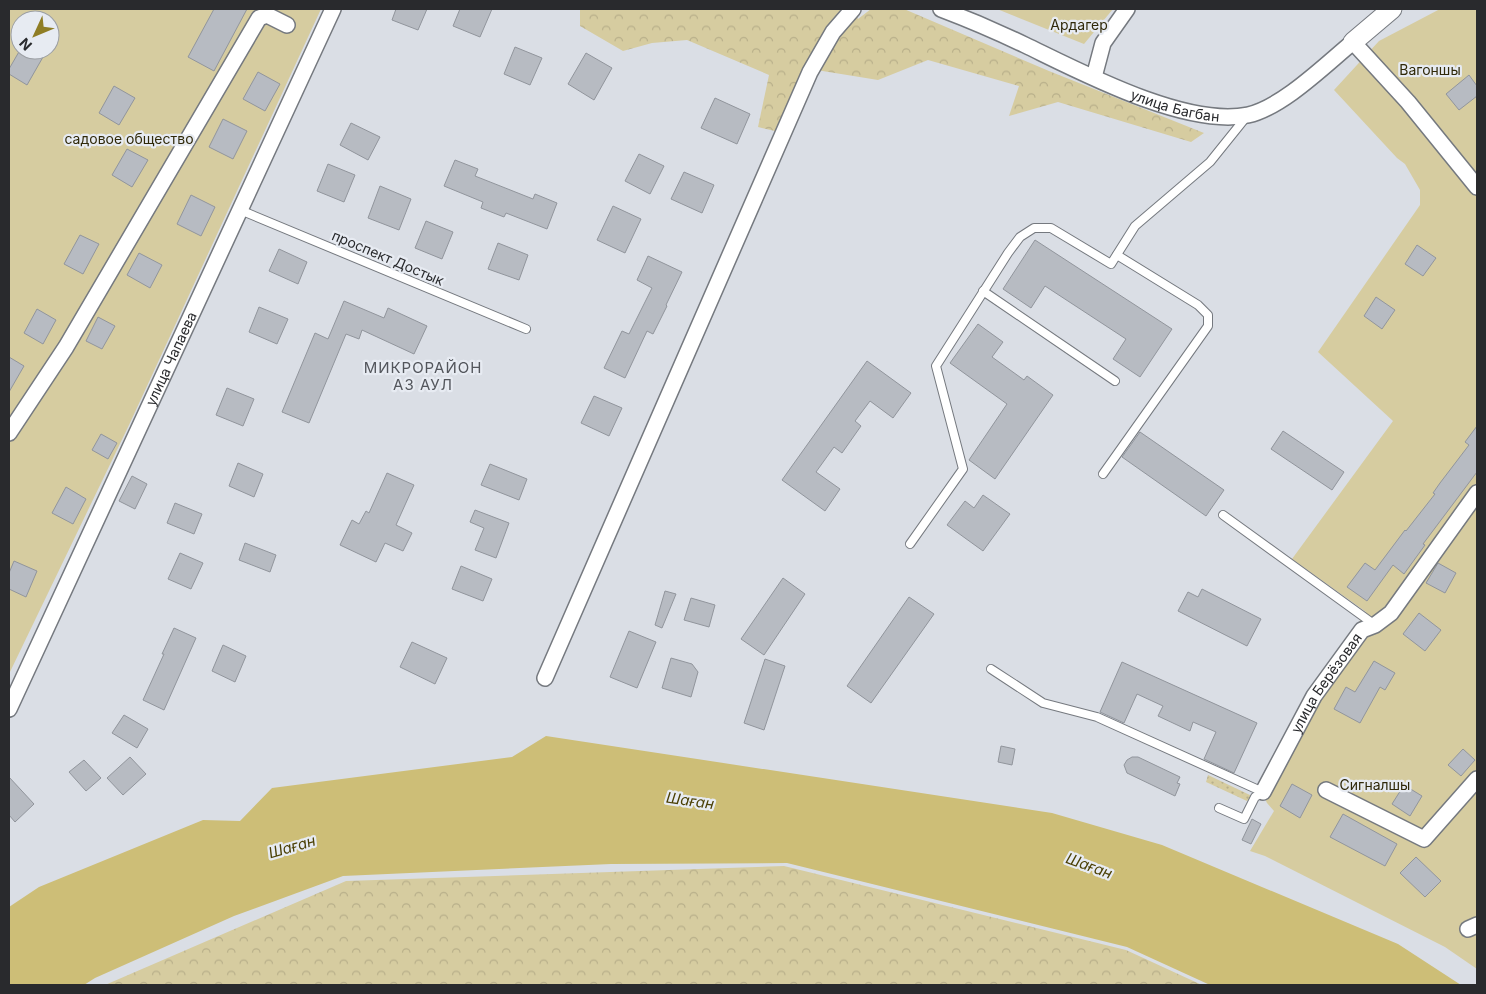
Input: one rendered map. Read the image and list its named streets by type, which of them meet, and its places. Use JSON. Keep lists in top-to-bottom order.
{
  "streets": {
    "street": ["улица Багбан", "улица Чапаева", "улица Берёзовая"],
    "lane": ["проспект Достык"]
  },
  "crossings": [
    ["проспект Достык", "улица Чапаева"]
  ],
  "districts": ["МИКРОРАЙОН АЗ АУЛ"],
  "water": ["Шаған"],
  "parks": [
    "Ардагер",
    "Вагоншы",
    "садовое общество",
    "Сигналшы"
  ],
  "north": "bottom left"
}
